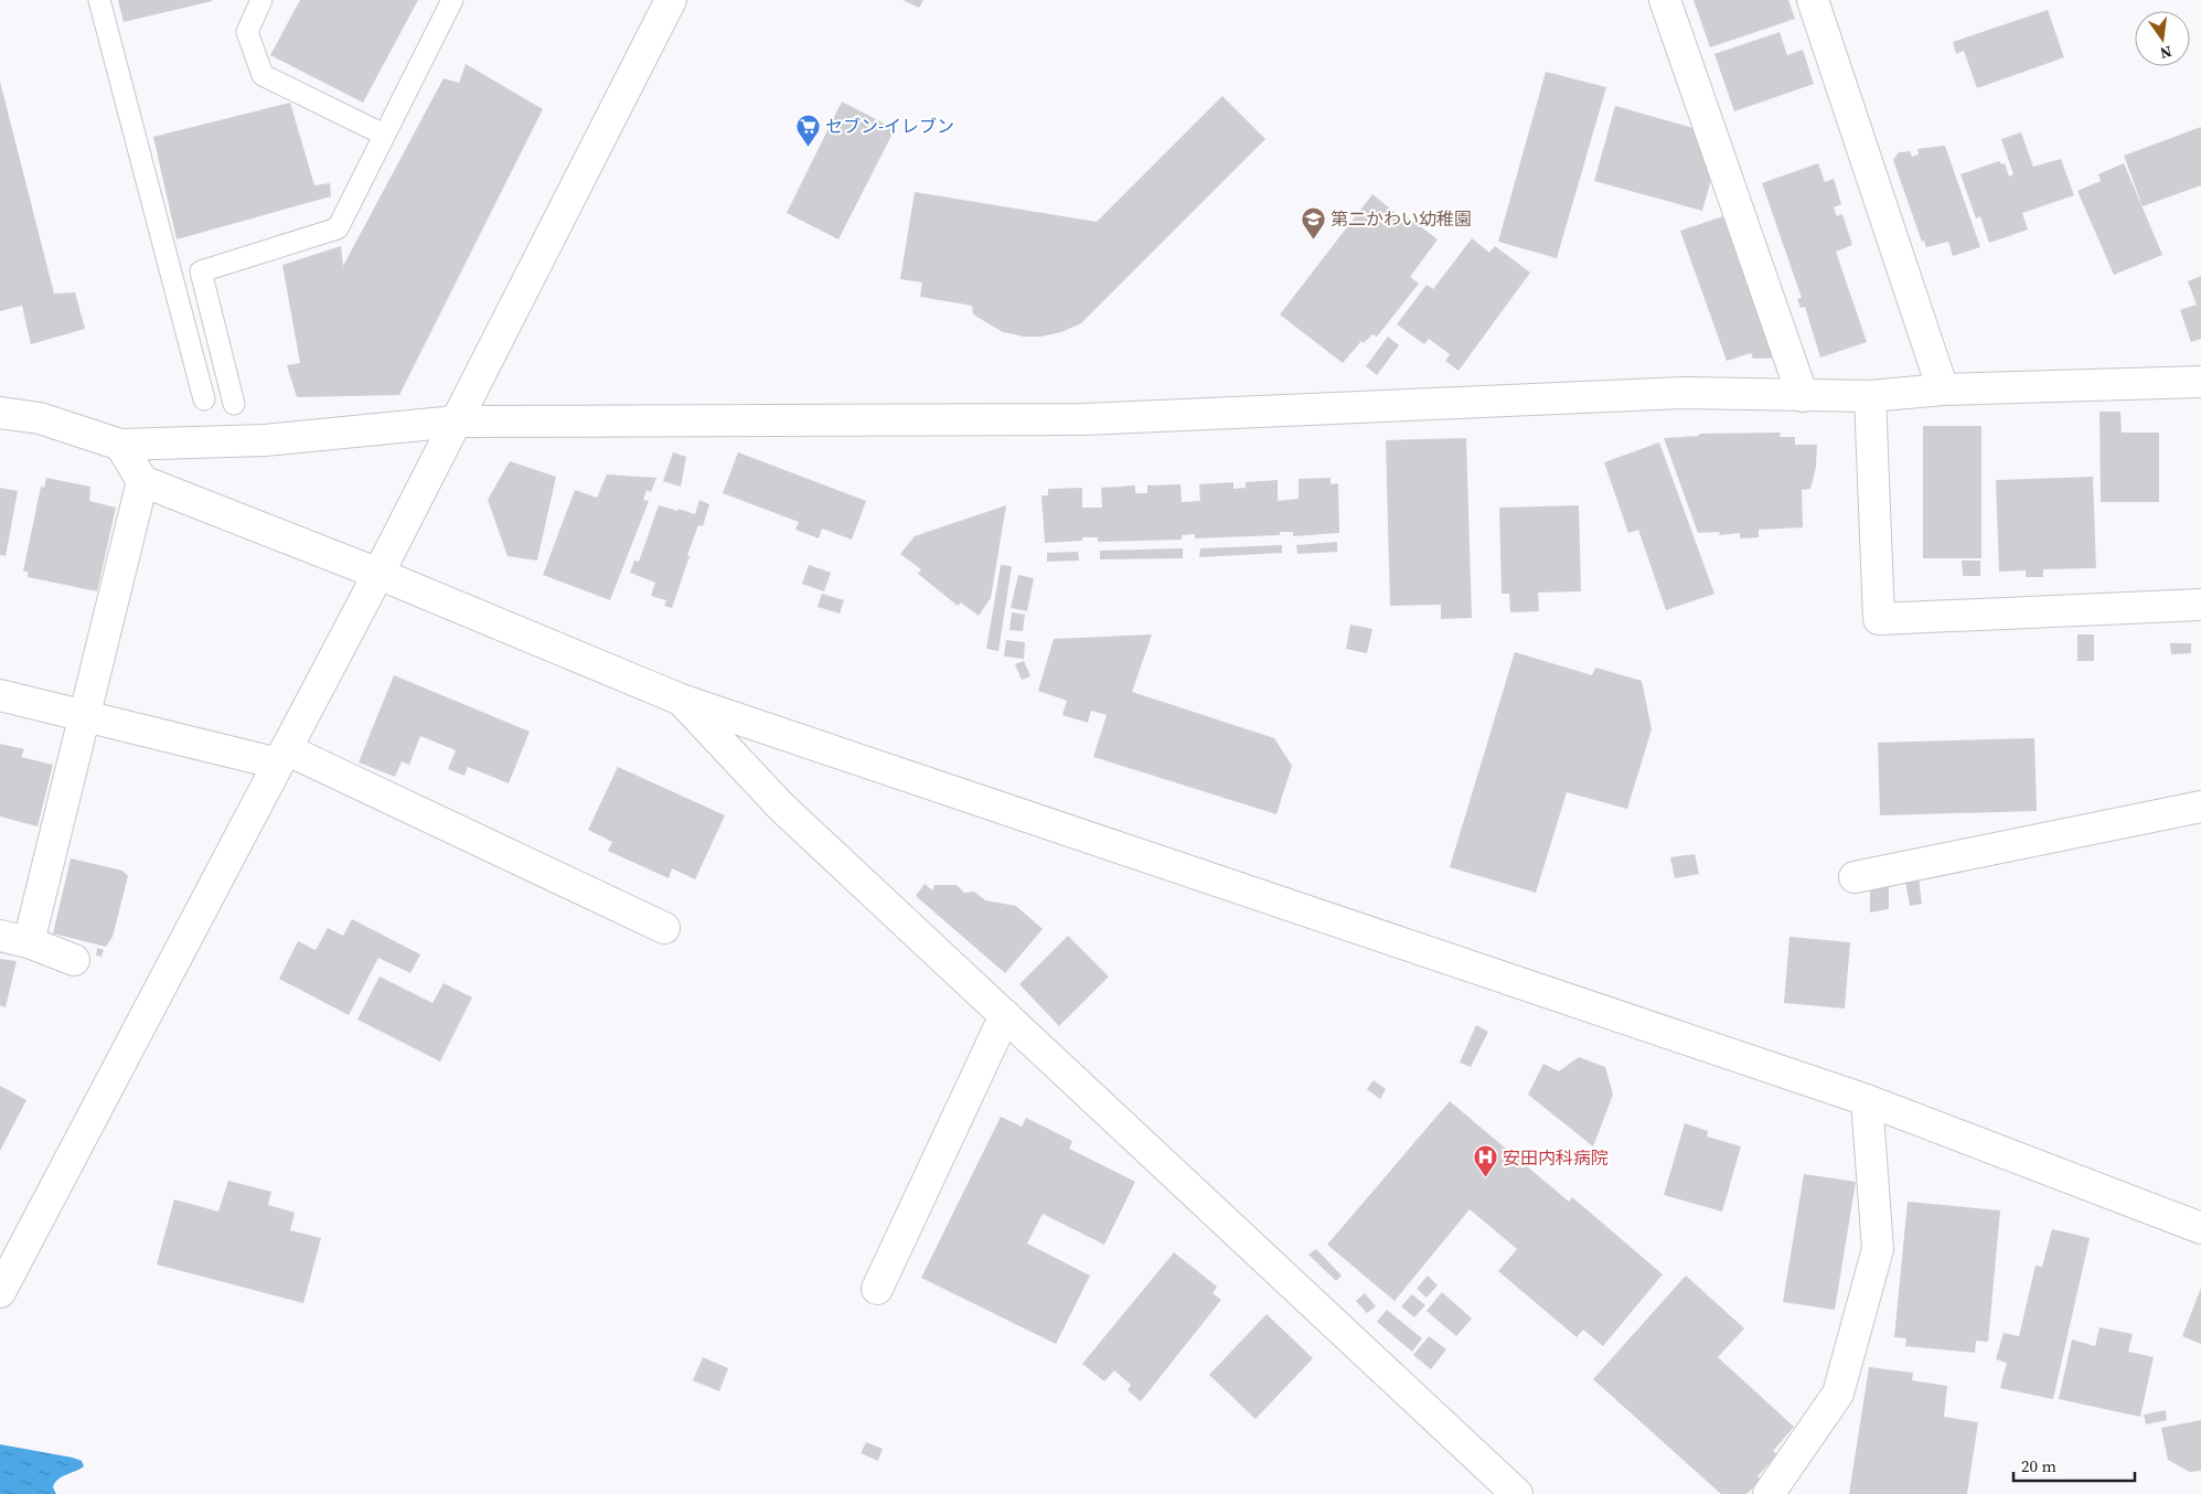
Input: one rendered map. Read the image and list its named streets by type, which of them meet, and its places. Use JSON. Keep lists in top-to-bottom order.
{
  "places": {
    "supermarket": ["セブン-イレブン"],
    "school or university": ["第二かわい幼稚園"],
    "hospital": ["安田内科病院"]
  },
  "scale_bar": "20 m",
  "north": "bottom"
}
